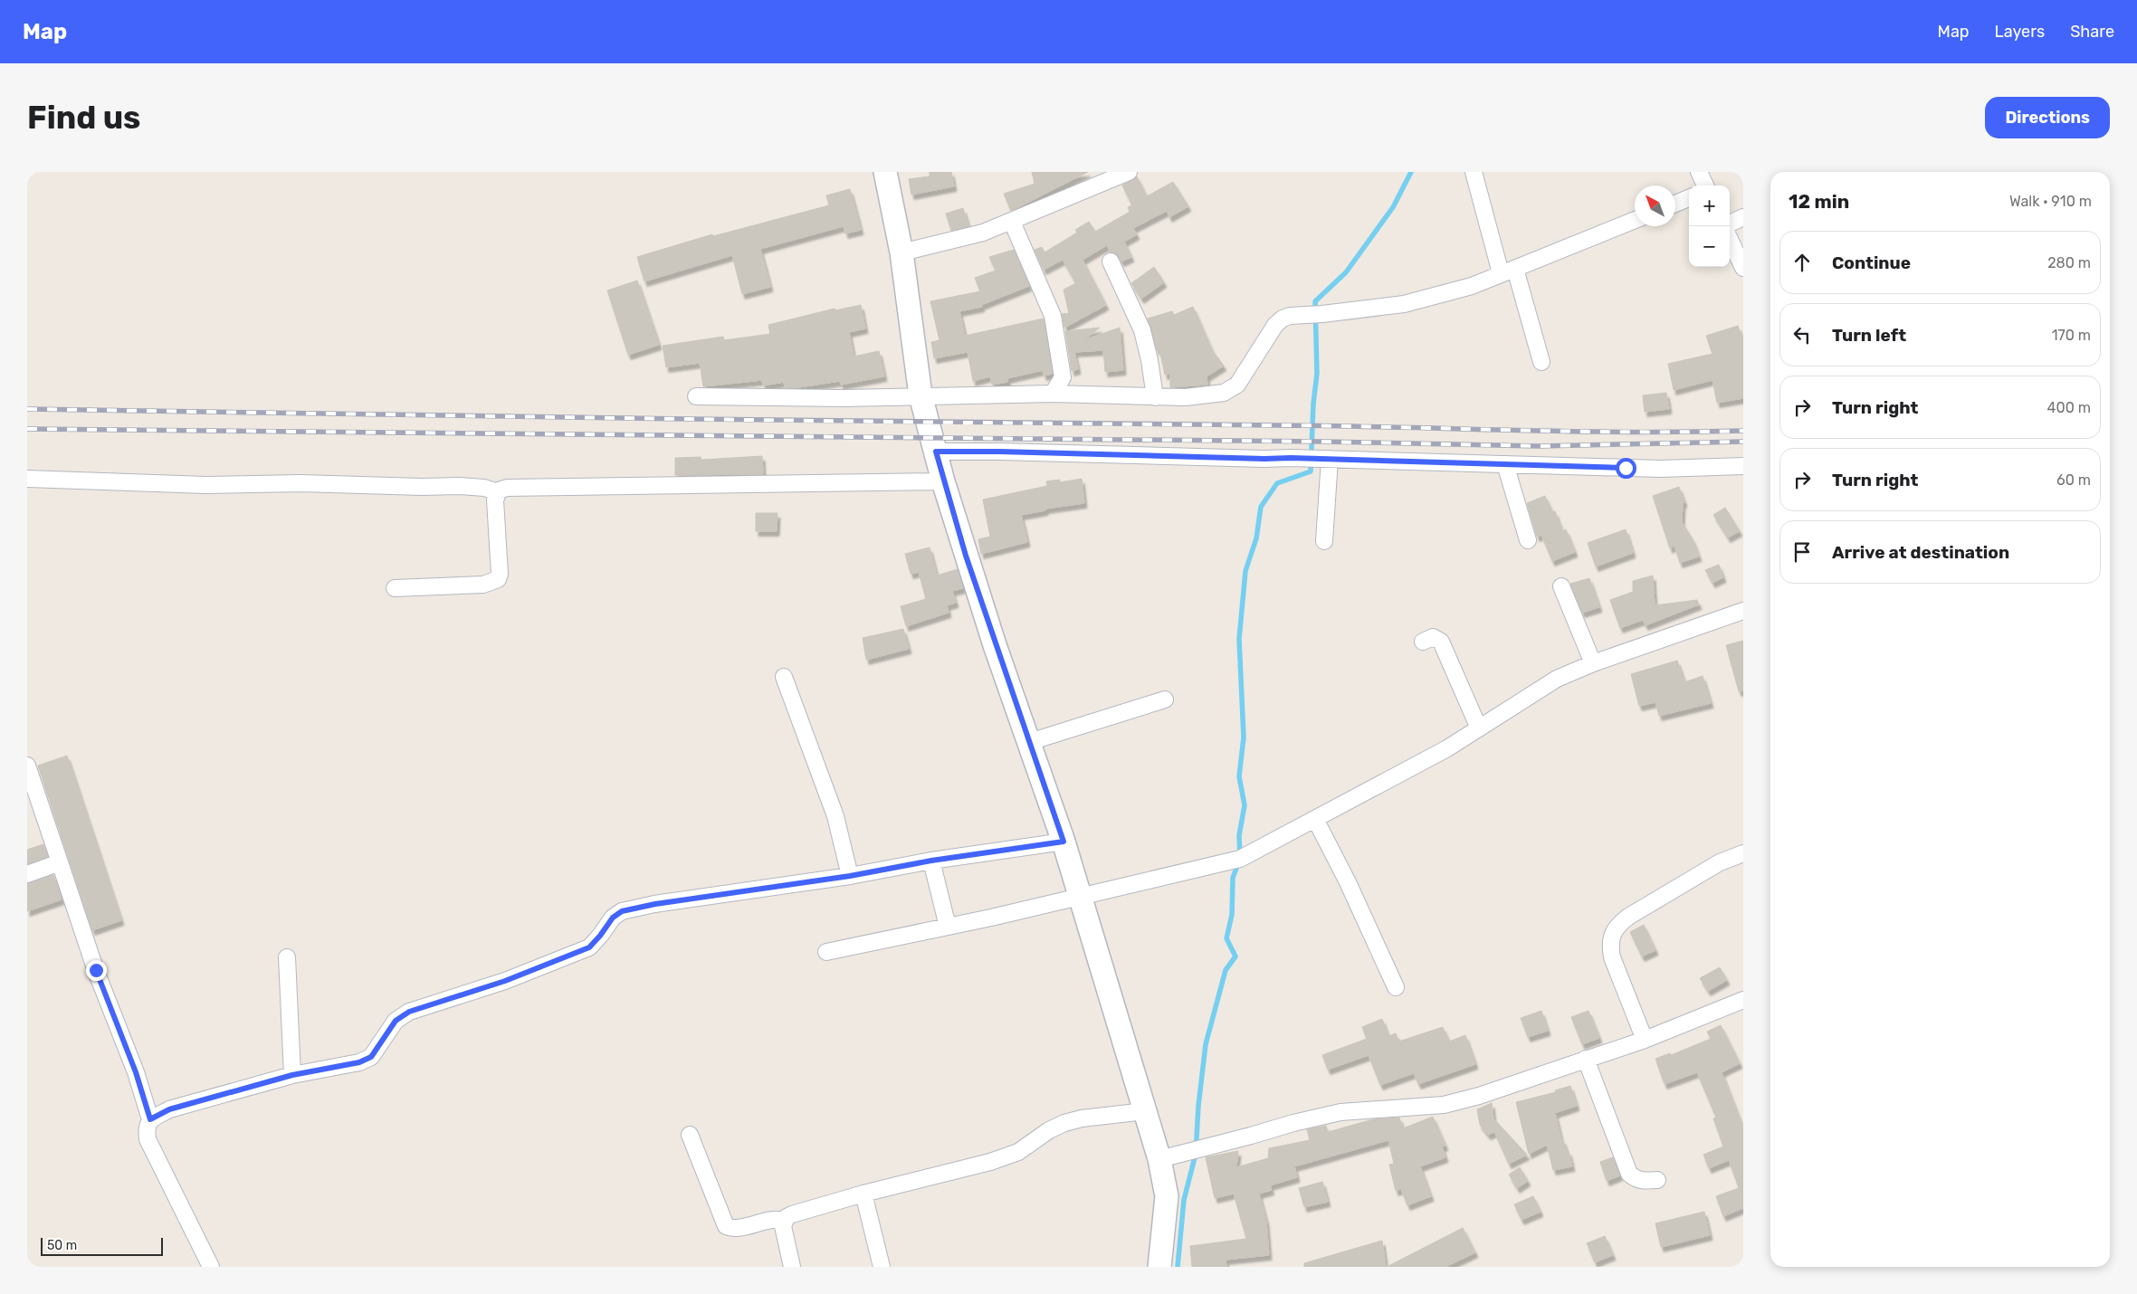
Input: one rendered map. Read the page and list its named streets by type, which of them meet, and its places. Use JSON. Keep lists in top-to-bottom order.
{
  "scale_bar": "50 m",
  "north": "top left",
  "page": {
    "header": "Map",
    "nav": ["Map", "Layers", "Share"],
    "buttons": "Directions",
    "title": "Find us",
    "heading": ["12 min", "Walk · 910 m"],
    "map_buttons": ["+", "−"],
    "list": [
      ["Continue", "280 m"],
      ["Turn left", "170 m"],
      ["Turn right", "400 m"],
      ["Turn right", "60 m"],
      "Arrive at destination"
    ],
    "scale": "50 m"
  }
}
